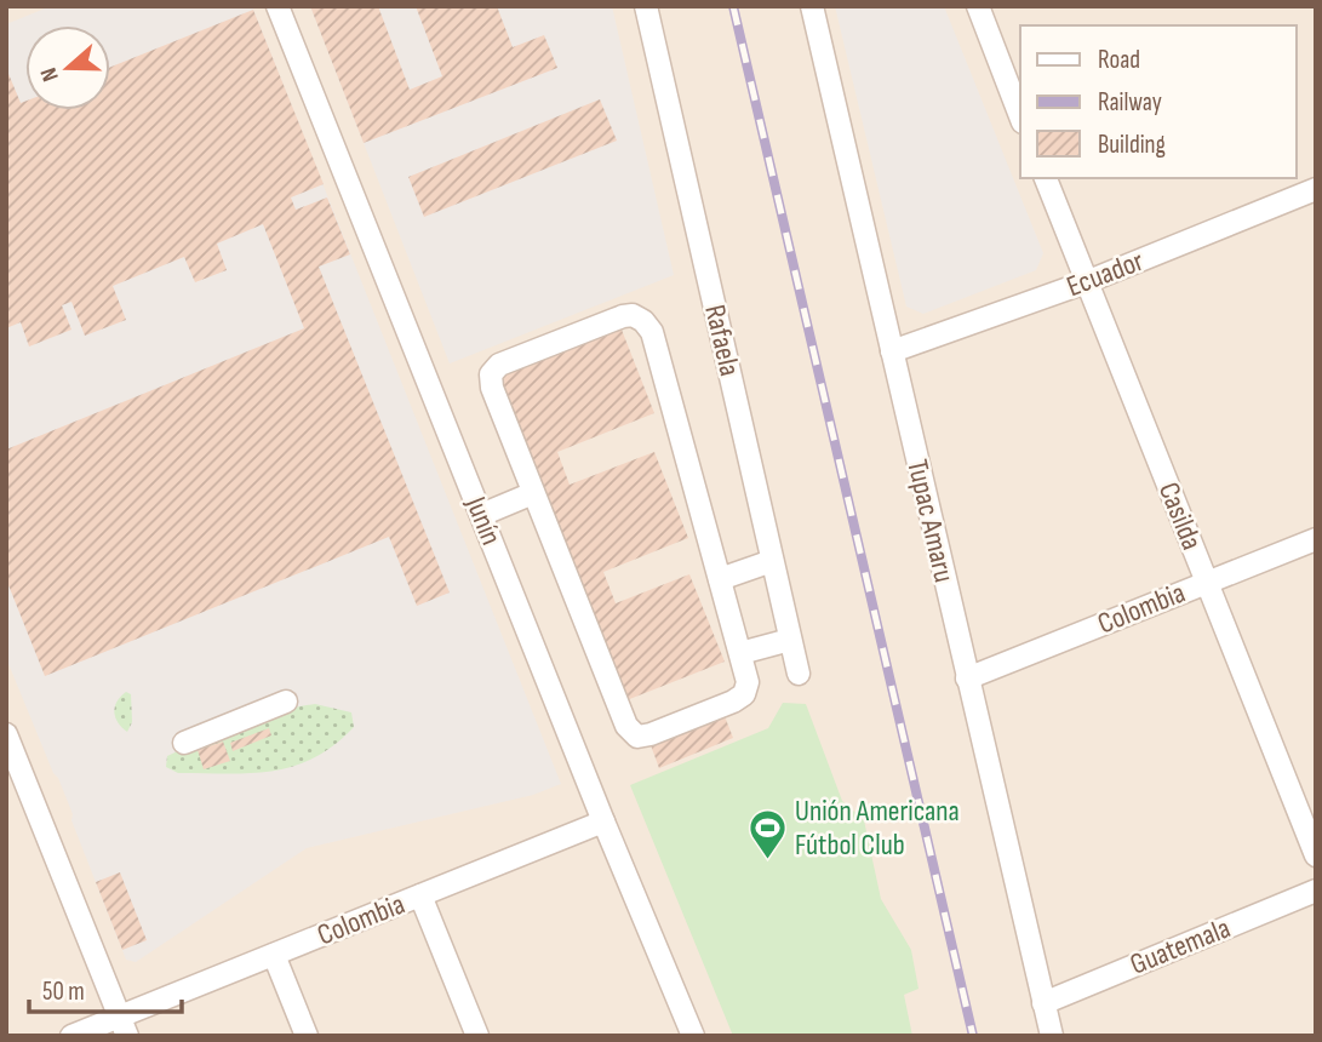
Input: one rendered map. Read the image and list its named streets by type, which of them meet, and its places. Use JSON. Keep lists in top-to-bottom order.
{
  "streets": {
    "street": [
      "Ecuador",
      "Rafaela",
      "Casilda",
      "Junín",
      "Tupac Amaru",
      "Colombia",
      "Guatemala"
    ]
  },
  "crossings": [
    ["Ecuador", "Casilda"],
    ["Ecuador", "Tupac Amaru"],
    ["Casilda", "Colombia"],
    ["Junín", "Colombia"],
    ["Tupac Amaru", "Colombia"],
    ["Tupac Amaru", "Guatemala"]
  ],
  "places": {
    "sports": ["Unión Americana Fútbol Club"]
  },
  "legend": ["Road", "Railway", "Building"],
  "scale_bar": "50 m",
  "north": "left"
}
